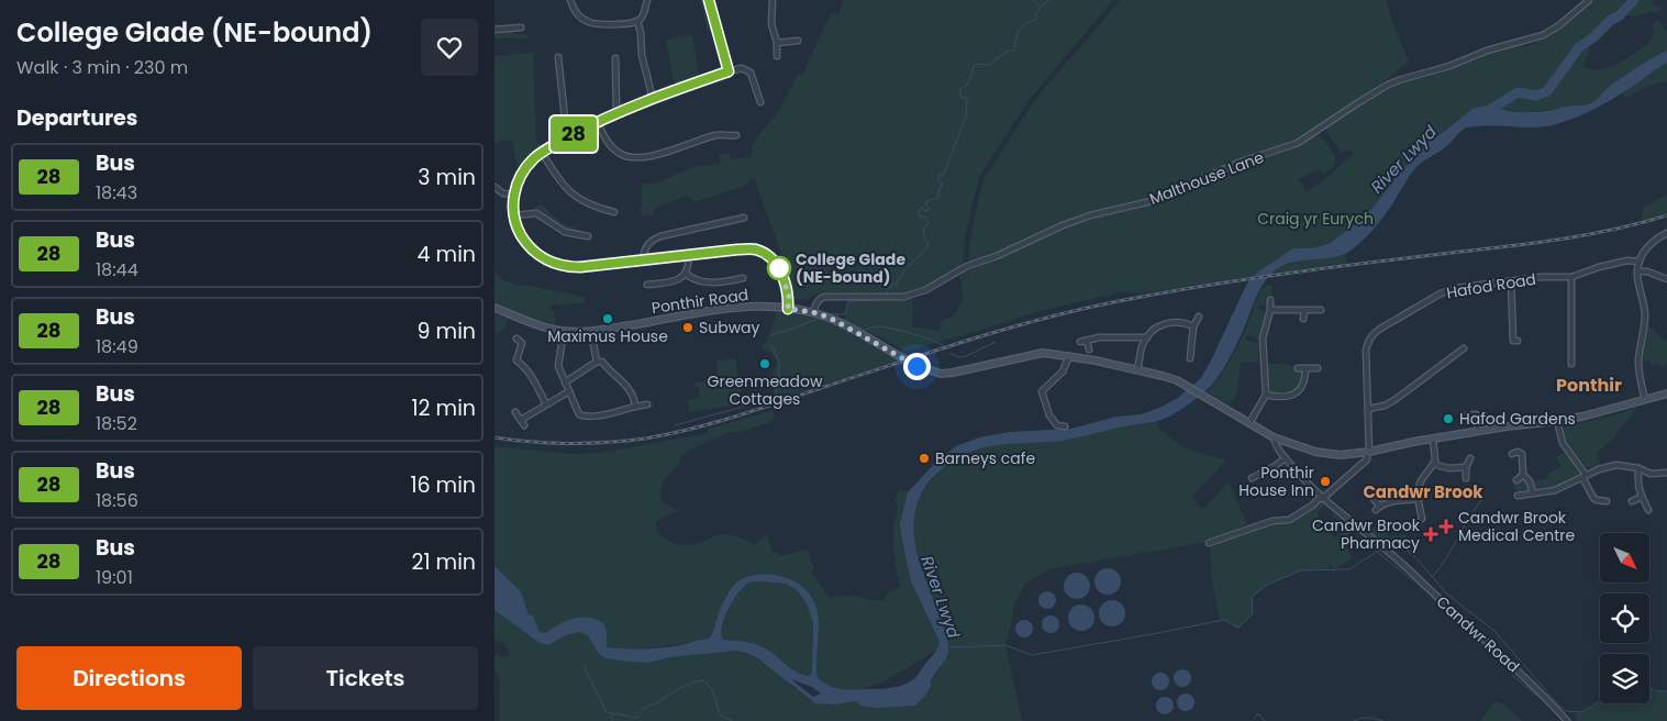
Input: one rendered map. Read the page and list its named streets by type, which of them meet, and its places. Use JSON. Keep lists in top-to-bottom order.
{
  "streets": {
    "main road": ["Ponthir Road"],
    "street": ["Malthouse Lane", "Hafod Road", "Candwr Road"]
  },
  "crossings": [
    ["Malthouse Lane", "Ponthir Road"],
    ["Hafod Road", "Ponthir Road"]
  ],
  "districts": ["Ponthir", "Candwr Brook"],
  "water": ["River Lwyd"],
  "parks": ["Craig yr Eurych"],
  "places": {
    "other": [
      "College Glade (NE-bound)",
      "Maximus House",
      "Subway",
      "Greenmeadow Cottages",
      "Hafod Gardens",
      "Barneys cafe",
      "Ponthir House Inn"
    ],
    "health": ["Candwr Brook Medical Centre", "Candwr Brook Pharmacy"]
  },
  "lines": ["bus line 28"],
  "north": "bottom right",
  "page": {
    "heading": [
      ["College Glade (NE-bound)", "Walk · 3 min · 230 m"],
      "Departures"
    ],
    "on_map": "28",
    "list": [
      {
        "mark": "28",
        "name": "Bus",
        "note": "18:43",
        "value": "3 min"
      },
      {
        "mark": "28",
        "name": "Bus",
        "note": "18:44",
        "value": "4 min"
      },
      {
        "mark": "28",
        "name": "Bus",
        "note": "18:49",
        "value": "9 min"
      },
      {
        "mark": "28",
        "name": "Bus",
        "note": "18:52",
        "value": "12 min"
      },
      {
        "mark": "28",
        "name": "Bus",
        "note": "18:56",
        "value": "16 min"
      },
      {
        "mark": "28",
        "name": "Bus",
        "note": "19:01",
        "value": "21 min"
      }
    ],
    "buttons": ["Directions", "Tickets"]
  }
}
